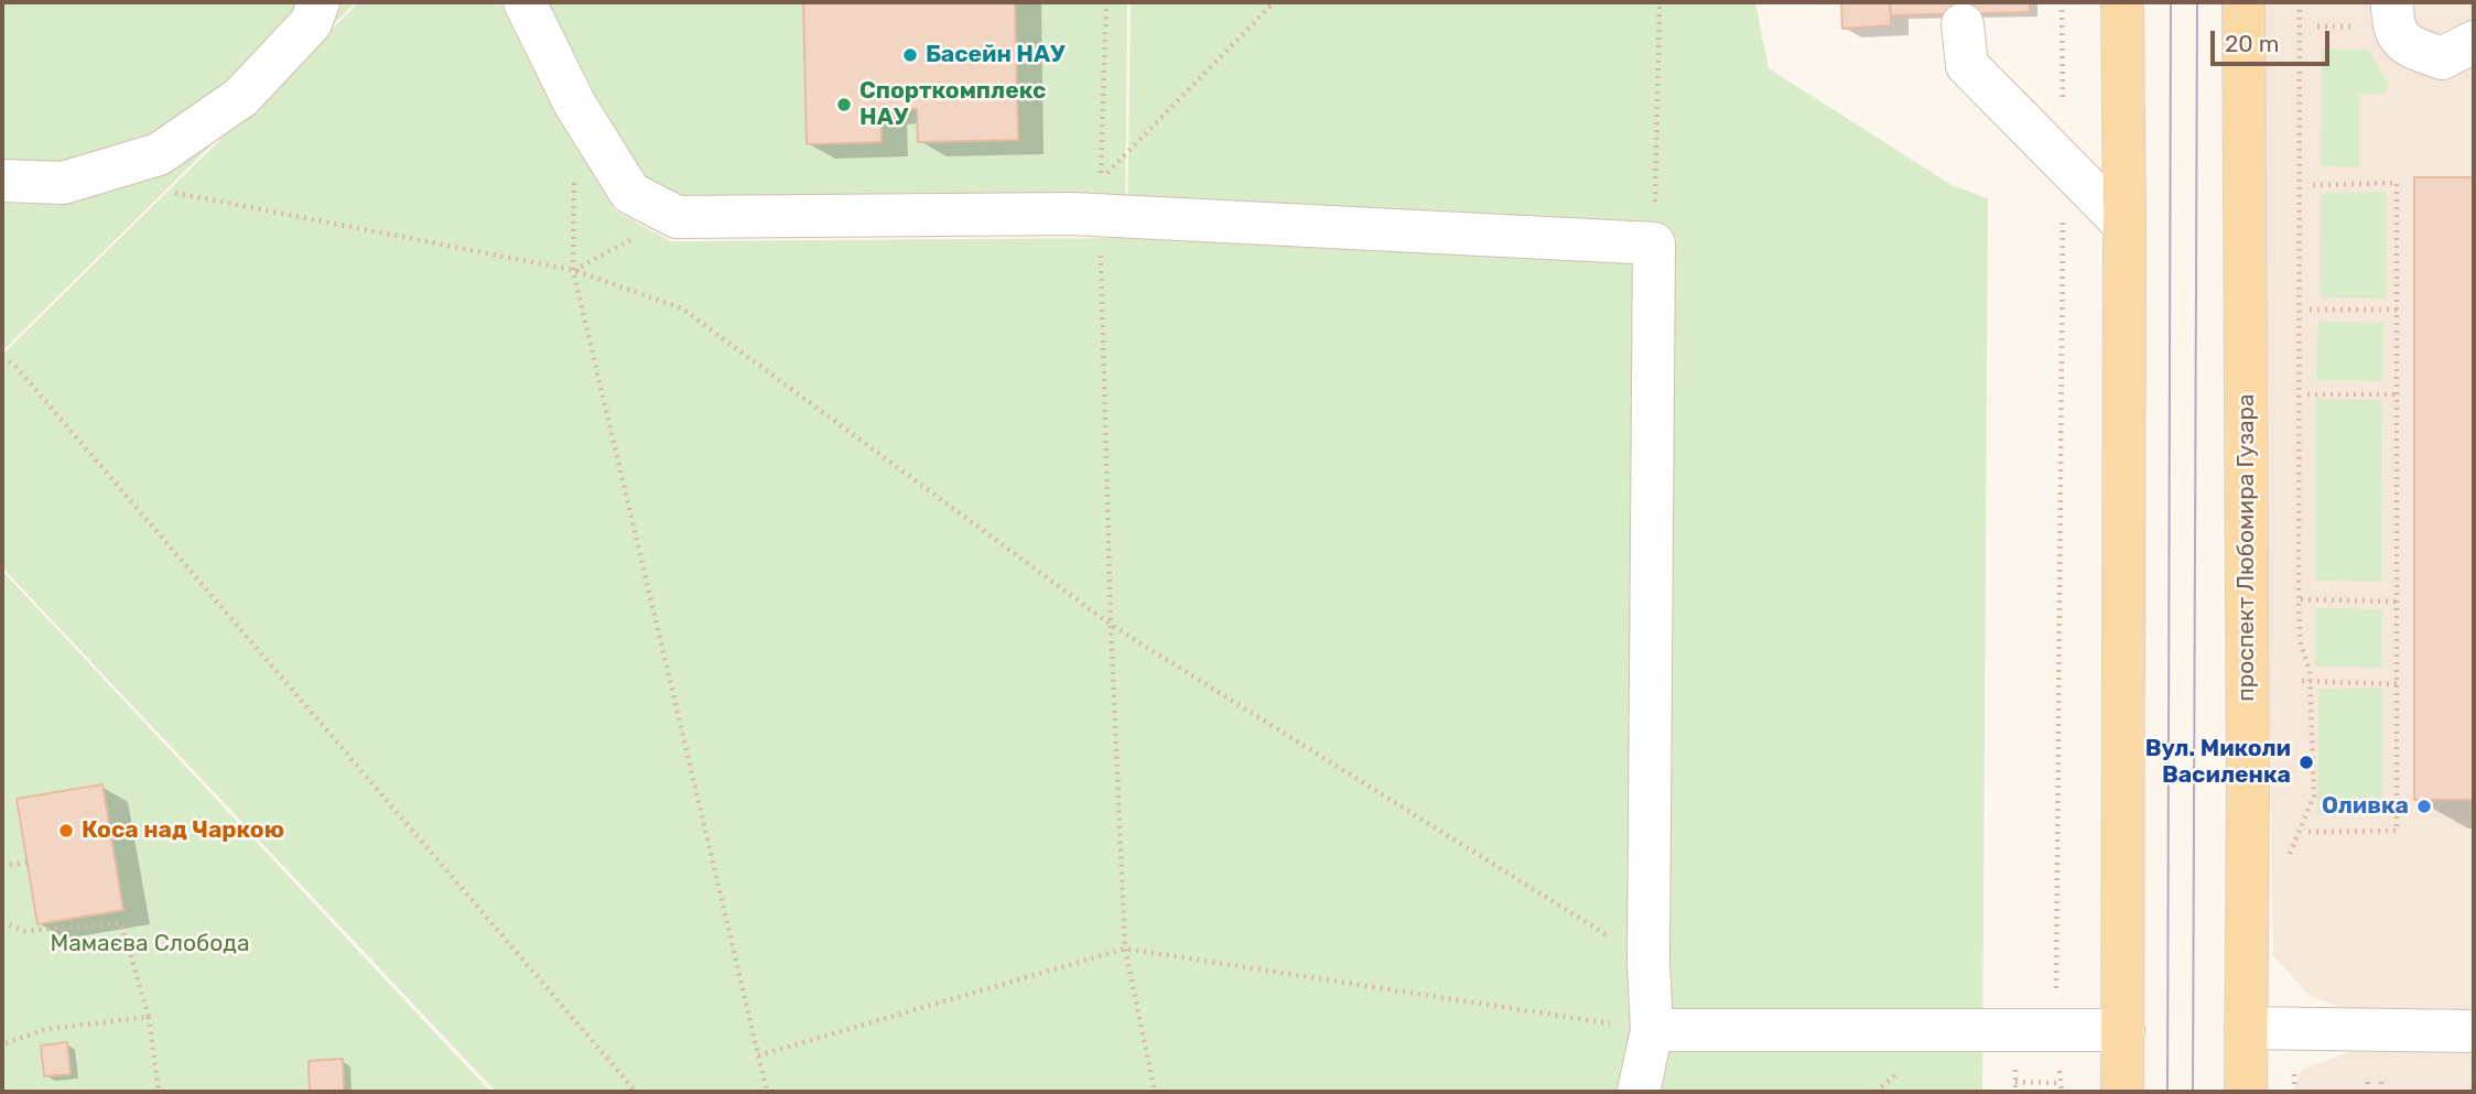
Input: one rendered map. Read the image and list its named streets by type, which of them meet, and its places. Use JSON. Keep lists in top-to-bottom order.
{
  "streets": {
    "main road": ["проспект Любомира Гузара"]
  },
  "parks": ["Мамаєва Слобода"],
  "places": [
    "Басейн НАУ",
    "Спорткомплекс НАУ",
    "Вул. Миколи Василенка",
    "Оливка",
    "Коса над Чаркою"
  ],
  "scale_bar": "20 m"
}
